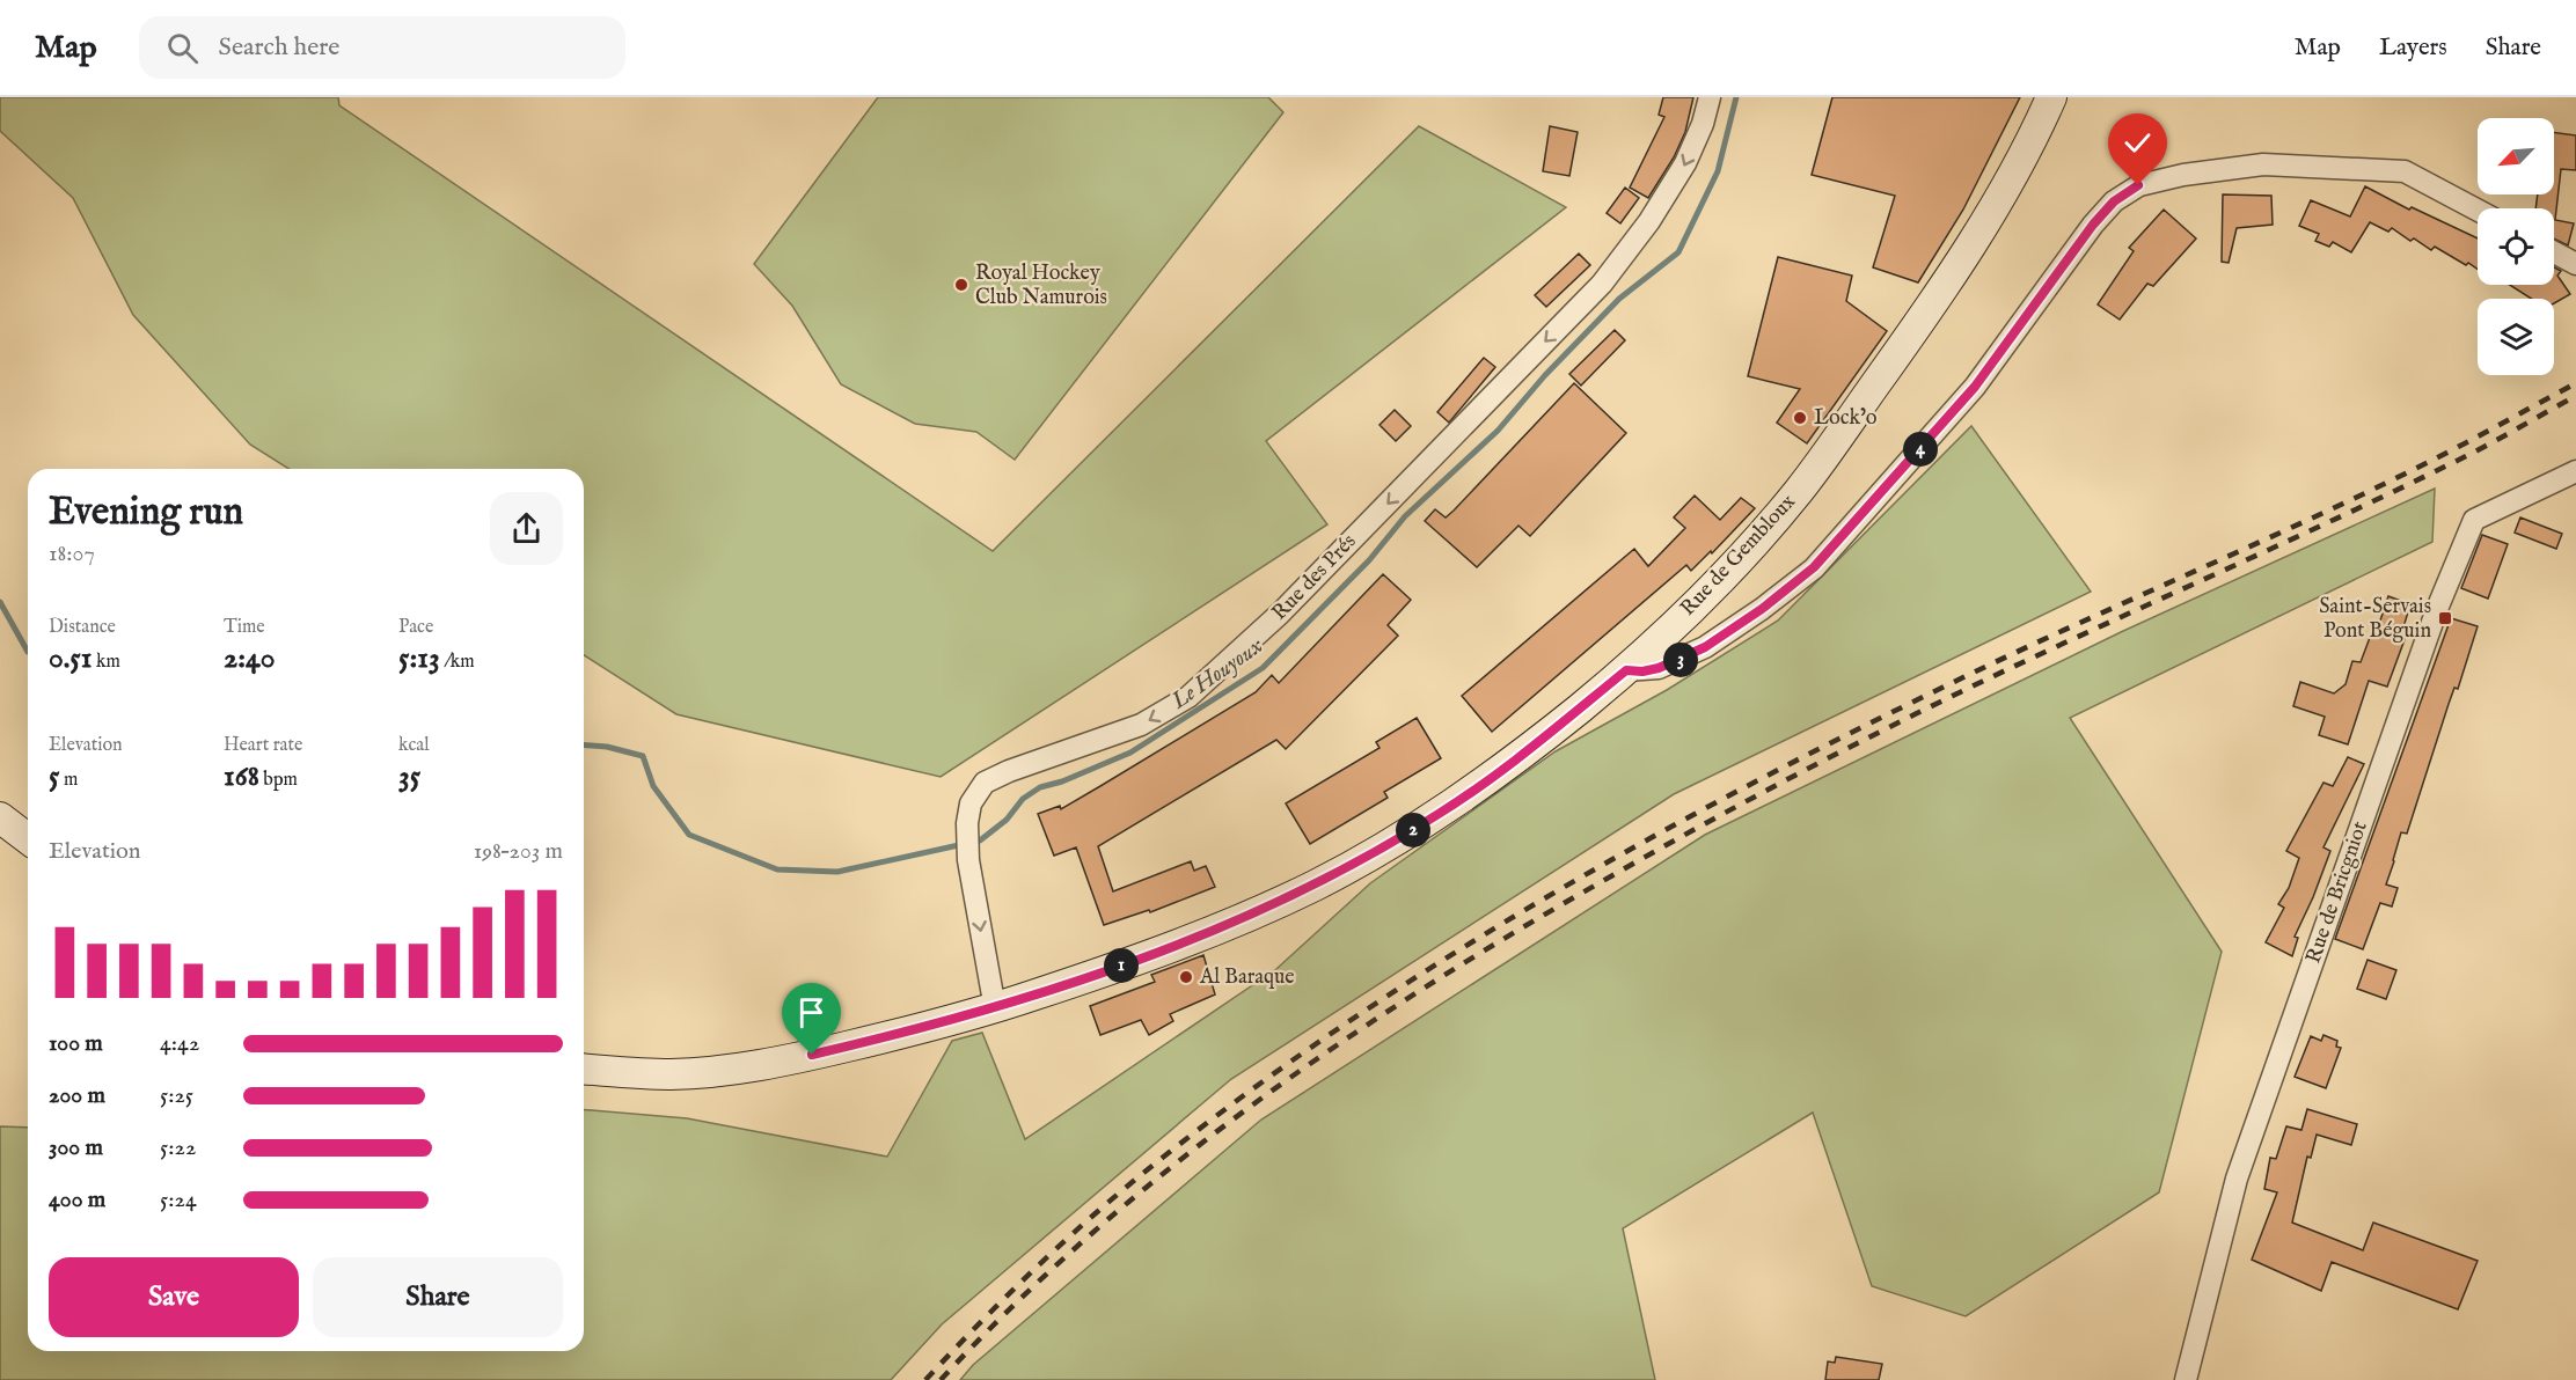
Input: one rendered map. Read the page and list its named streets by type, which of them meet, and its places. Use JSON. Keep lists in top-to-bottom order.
{
  "streets": {
    "main road": ["Rue de Gembloux"],
    "street": ["Rue des Prés", "Rue de Bricgniot"]
  },
  "crossings": [
    ["Rue de Gembloux", "Rue des Prés"]
  ],
  "one_way": ["Rue des Prés"],
  "water": ["Le Houyoux"],
  "places": {
    "other": ["Royal Hockey Club Namurois", "Lock’o", "Al Baraque"],
    "transit": ["Saint-Servais Pont Béguin"]
  },
  "north": "bottom left",
  "page": {
    "header": "Map",
    "search": "Search here",
    "nav": ["Map", "Layers", "Share"],
    "pins": [
      "4",
      "3",
      "2",
      "1"
    ],
    "heading": ["Evening run", "18:07"],
    "stats": [
      ["Distance", "0.51 km"],
      ["Time", "2:40"],
      ["Pace", "5:13 /km"],
      ["Elevation", "5 m"],
      ["Heart rate", "168 bpm"],
      ["kcal", "35"]
    ],
    "chart": ["Elevation", "198–203 m"],
    "list": [
      {
        "name": "100 m",
        "note": "4:42"
      },
      {
        "name": "200 m",
        "note": "5:25"
      },
      {
        "name": "300 m",
        "note": "5:22"
      },
      {
        "name": "400 m",
        "note": "5:24"
      }
    ],
    "buttons": ["Save", "Share"]
  }
}
